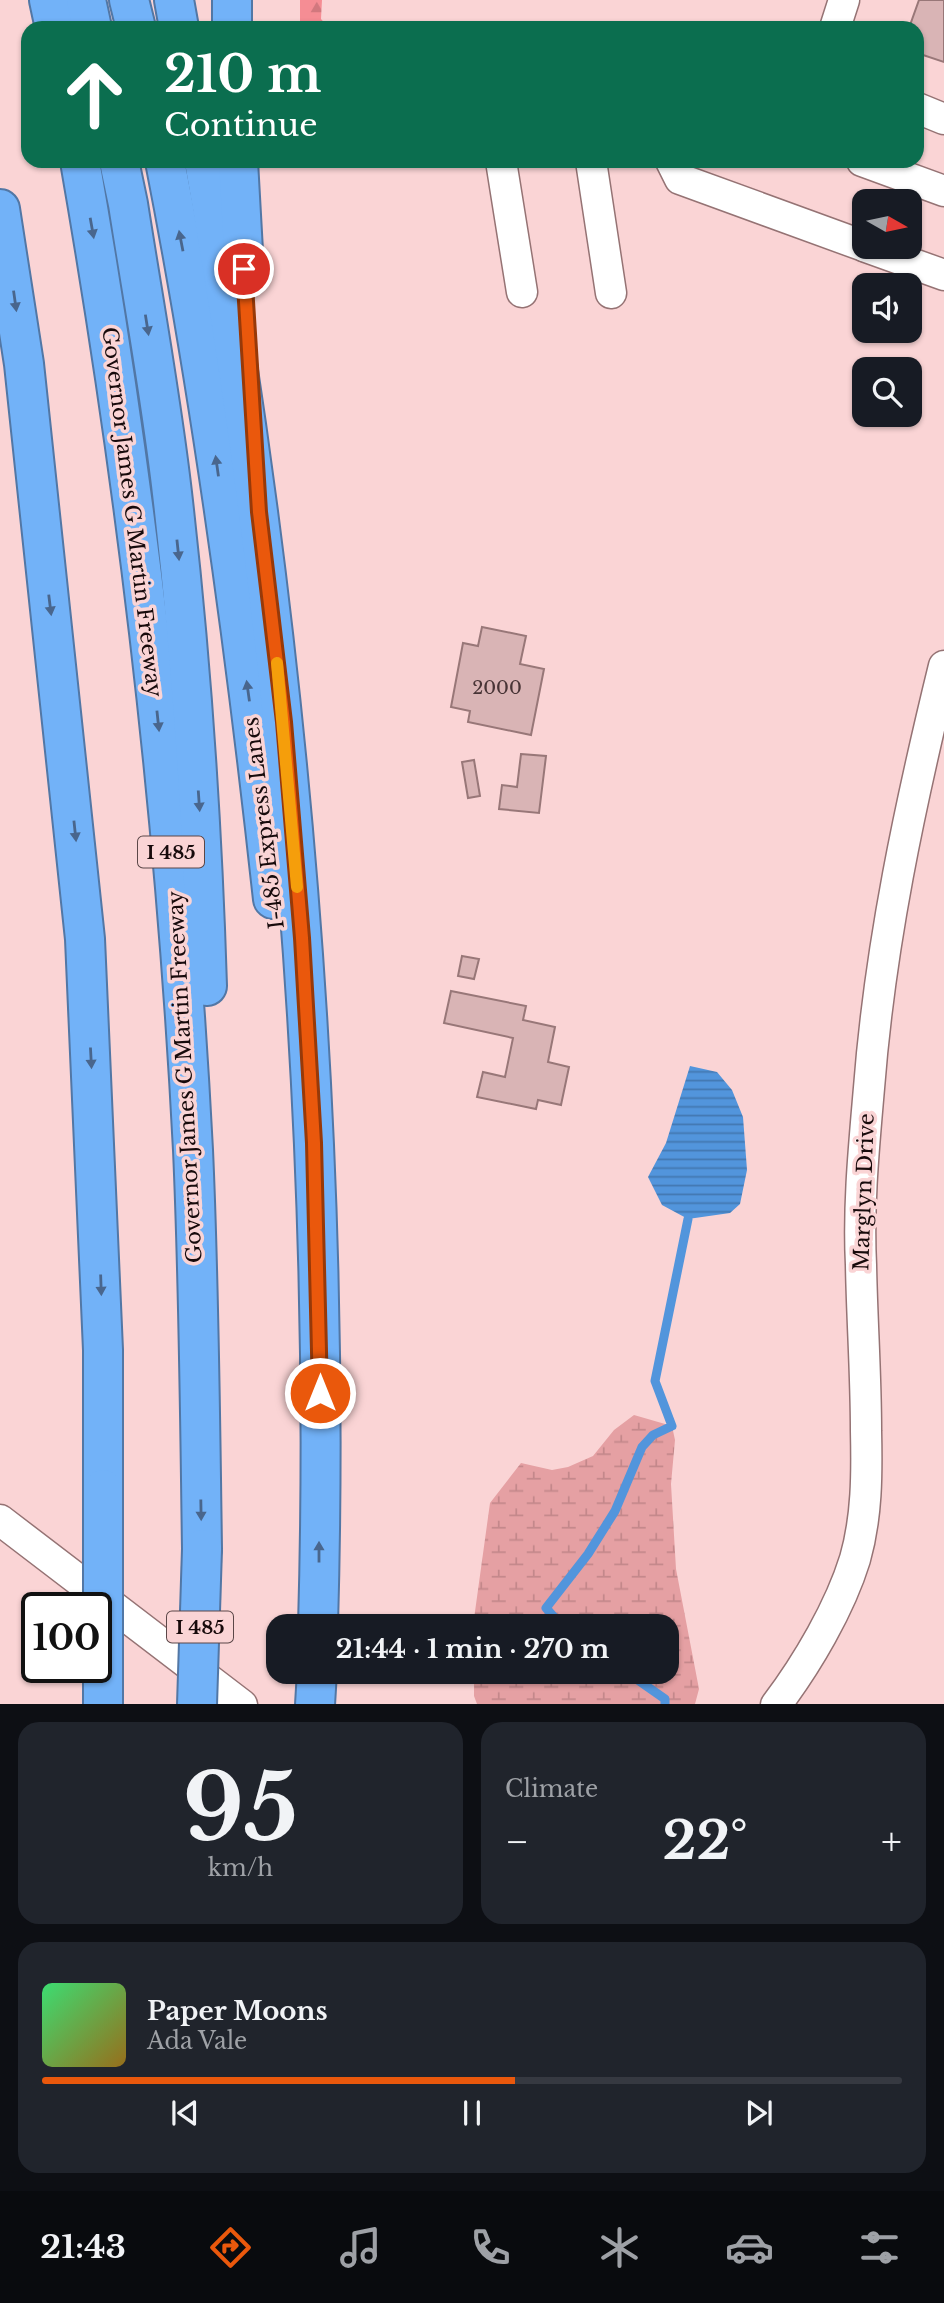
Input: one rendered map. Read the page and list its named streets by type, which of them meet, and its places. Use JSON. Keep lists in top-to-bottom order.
{
  "streets": {
    "highway": ["Governor James G Martin Freeway", "I-485 Express Lanes", "I 485"],
    "street": ["Marglyn Drive"]
  },
  "crossings": [
    ["Governor James G Martin Freeway", "I 485"]
  ],
  "house_numbers": ["2000"],
  "north": "right",
  "page": {
    "turn": ["210 m", "Continue"],
    "limit": "100",
    "trip": "21:44 · 1 min · 270 m",
    "tile": [
      ["95", "km/h"],
      "Climate"
    ],
    "heat": ["−", "22°", "+"],
    "song": ["Paper Moons", "Ada Vale"],
    "tabs": "21:43"
  }
}
